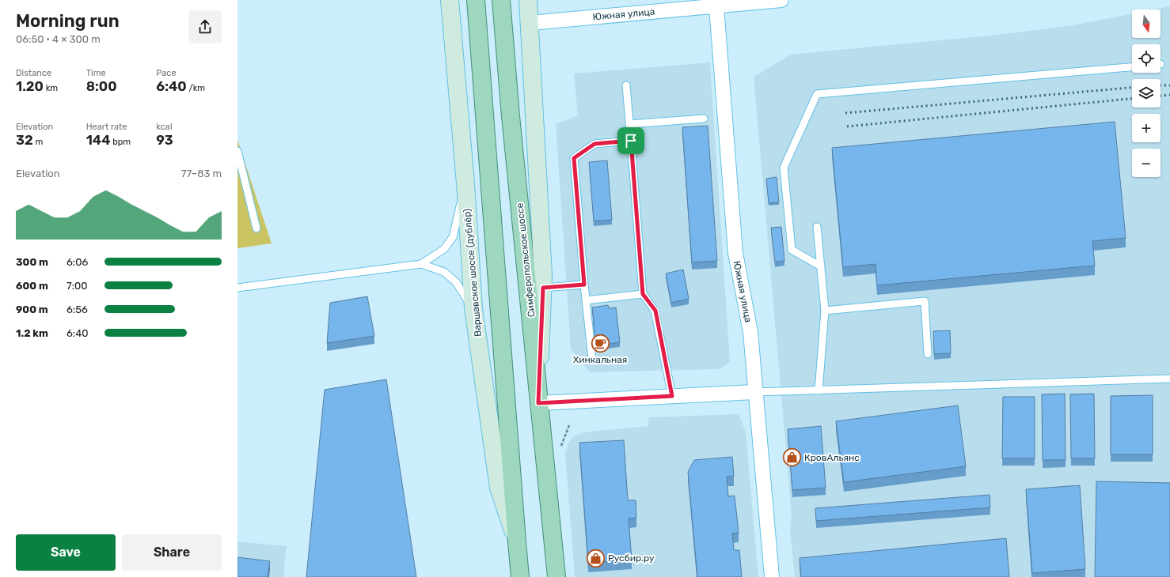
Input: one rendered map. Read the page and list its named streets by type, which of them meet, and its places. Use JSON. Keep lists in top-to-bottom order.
{
  "streets": {
    "main road": ["Симферопольское шоссе", "Варшавское шоссе (дублёр)"],
    "street": ["Южная улица"]
  },
  "places": {
    "cafe": ["Хинкальная"],
    "shop": ["КровАльянс", "Русбир.ру"]
  },
  "north": "bottom",
  "page": {
    "heading": ["Morning run", "06:50 · 4 × 300 m"],
    "map_buttons": ["+", "−"],
    "stats": [
      ["Distance", "1.20 km"],
      ["Time", "8:00"],
      ["Pace", "6:40 /km"],
      ["Elevation", "32 m"],
      ["Heart rate", "144 bpm"],
      ["kcal", "93"]
    ],
    "chart": ["Elevation", "77–83 m"],
    "list": [
      {
        "name": "300 m",
        "note": "6:06"
      },
      {
        "name": "600 m",
        "note": "7:00"
      },
      {
        "name": "900 m",
        "note": "6:56"
      },
      {
        "name": "1.2 km",
        "note": "6:40"
      }
    ],
    "buttons": ["Save", "Share"]
  }
}
